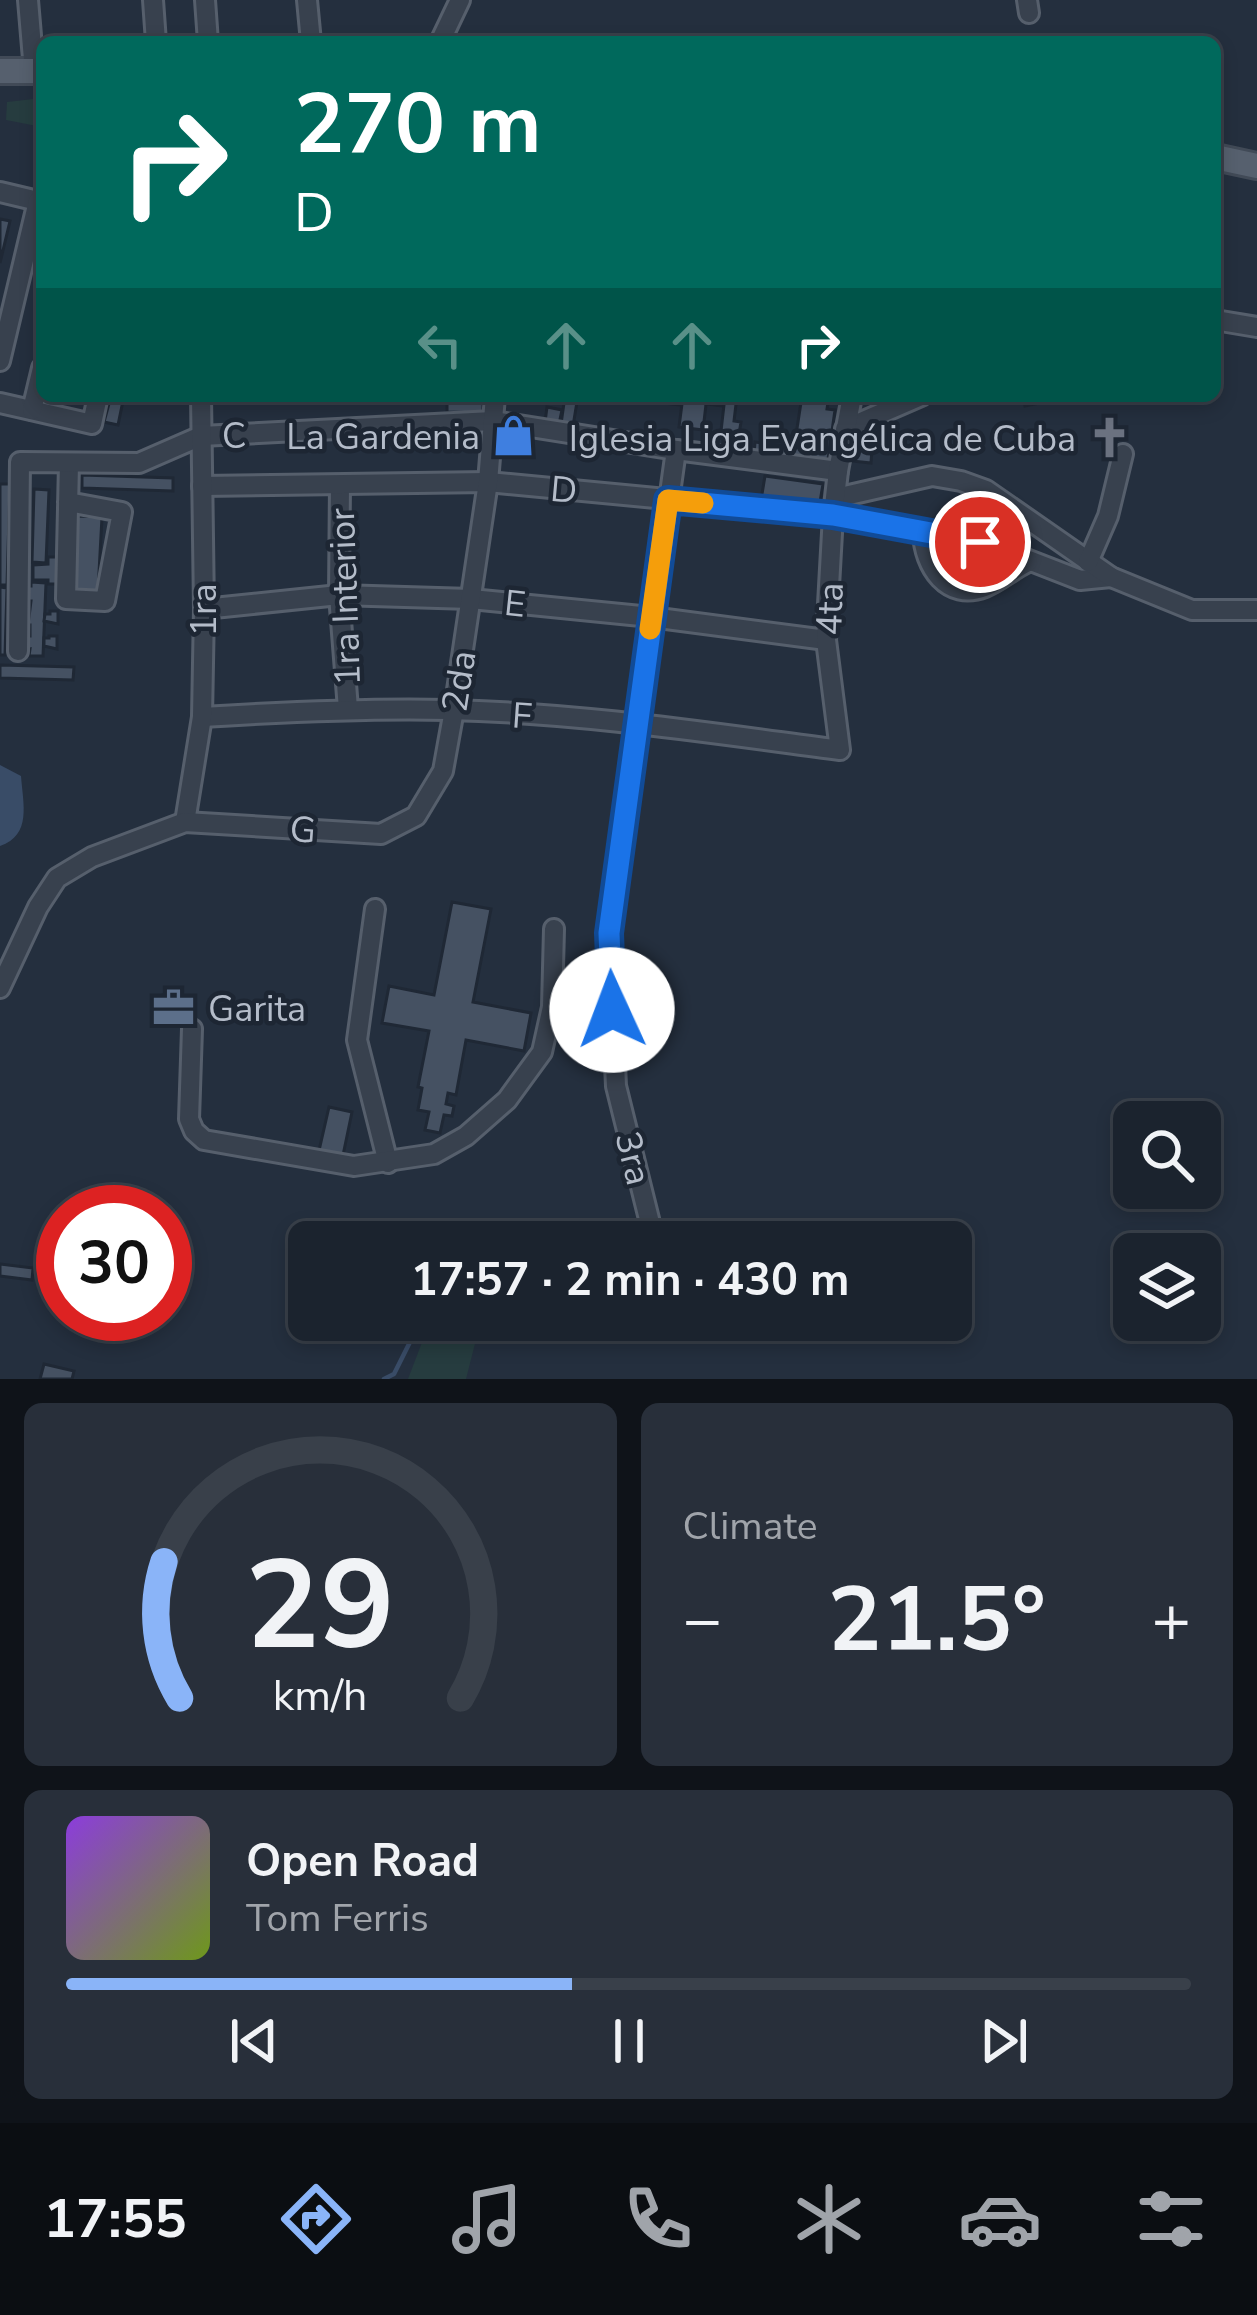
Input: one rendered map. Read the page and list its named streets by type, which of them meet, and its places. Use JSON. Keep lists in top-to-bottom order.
{
  "streets": {
    "street": [
      "C",
      "D",
      "1ra Interior",
      "E",
      "4ta",
      "1ra",
      "2da",
      "F",
      "G",
      "3ra"
    ]
  },
  "crossings": [
    ["C", "4ta"],
    ["C", "1ra"],
    ["C", "2da"],
    ["C", "3ra"],
    ["D", "1ra Interior"],
    ["D", "4ta"],
    ["D", "1ra"],
    ["D", "2da"],
    ["D", "3ra"],
    ["1ra Interior", "E"],
    ["1ra Interior", "F"],
    ["E", "4ta"],
    ["E", "1ra"],
    ["E", "2da"],
    ["E", "3ra"],
    ["4ta", "F"],
    ["1ra", "F"],
    ["1ra", "G"],
    ["2da", "F"],
    ["2da", "G"],
    ["F", "3ra"]
  ],
  "places": {
    "shop": ["La Gardenia"],
    "church": ["Iglesia Liga Evangélica de Cuba"],
    "office": ["Garita"]
  },
  "page": {
    "turn": ["270 m", "D"],
    "limit": "30",
    "trip": "17:57 · 2 min · 430 m",
    "tile": "Climate",
    "heat": ["−", "21.5°", "+"],
    "song": ["Open Road", "Tom Ferris"],
    "tabs": "17:55",
    "gauge": ["29", "km/h"]
  }
}
